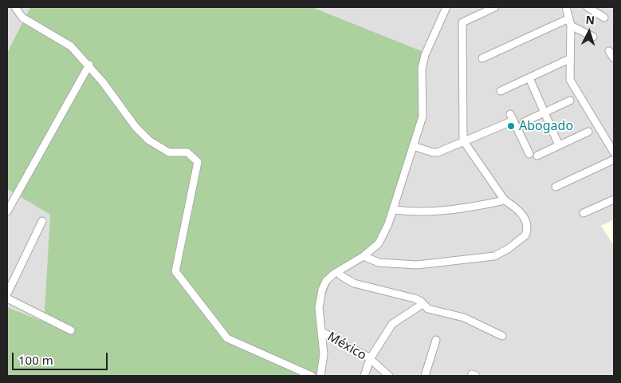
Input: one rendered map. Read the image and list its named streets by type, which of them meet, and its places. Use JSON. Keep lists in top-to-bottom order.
{
  "streets": {
    "street": ["México"]
  },
  "places": ["Abogado"],
  "scale_bar": "100 m",
  "north": "top"
}
